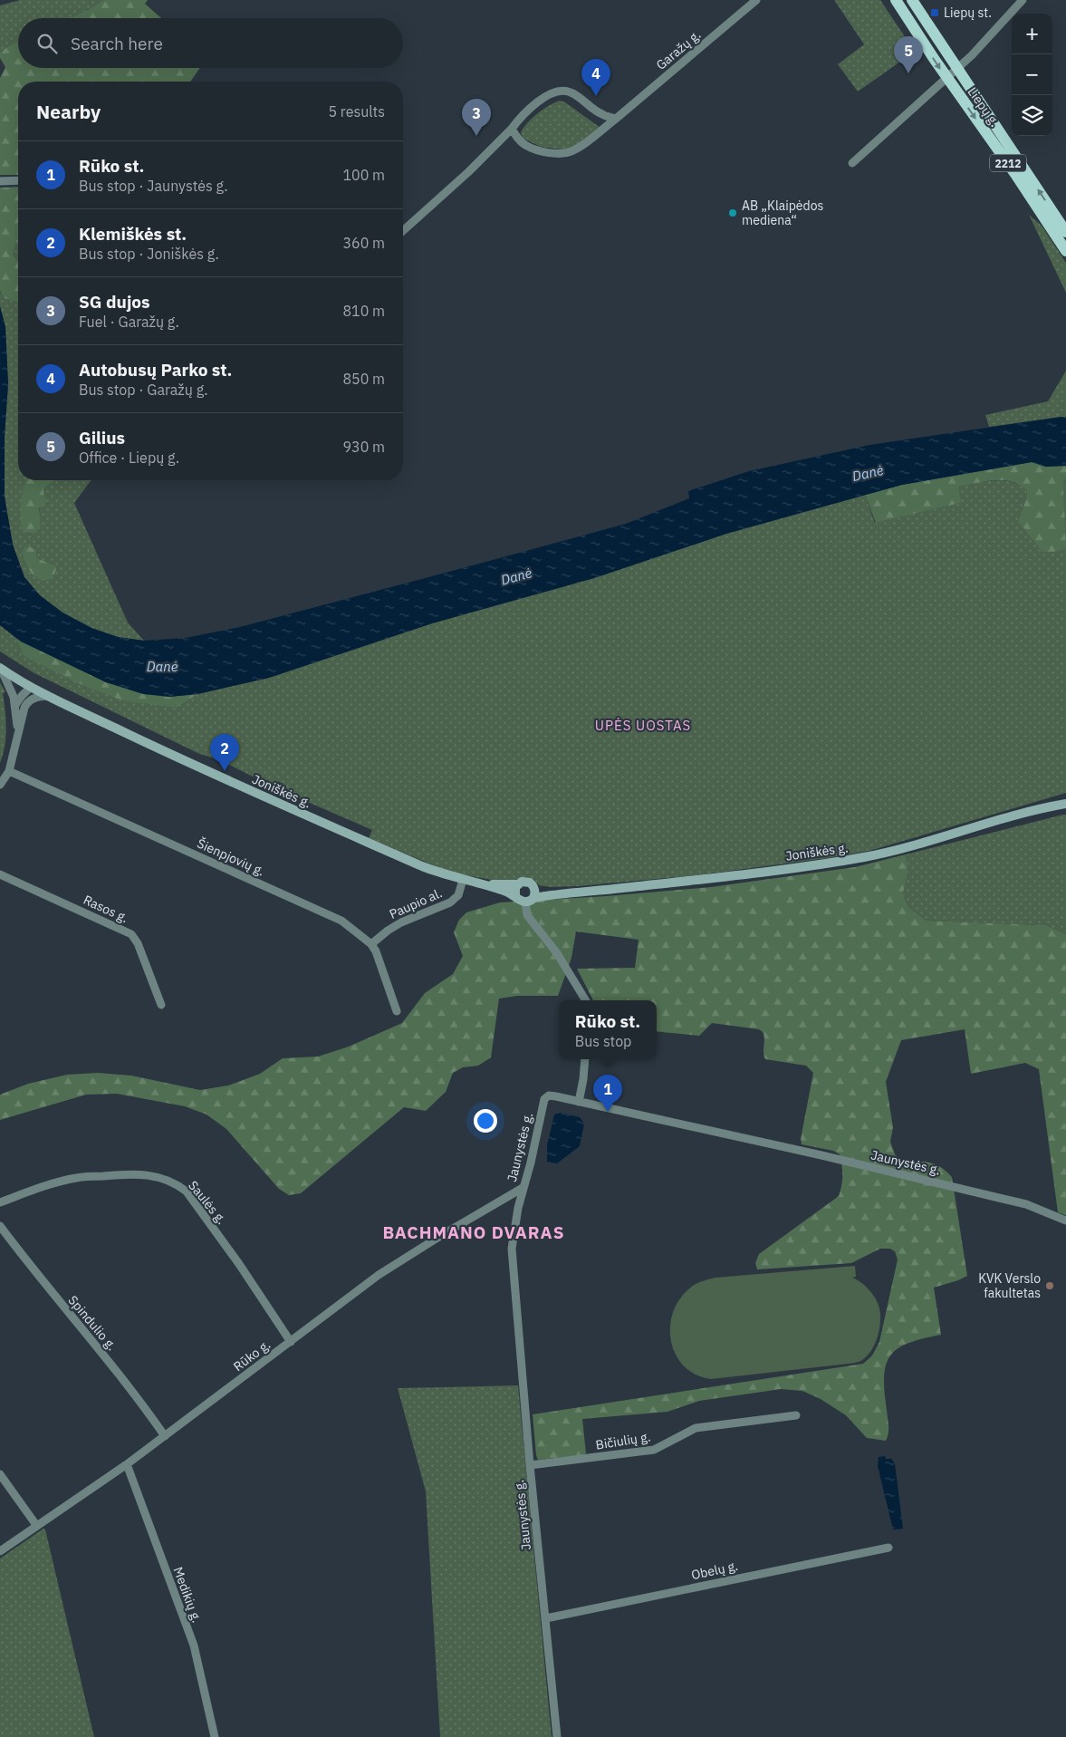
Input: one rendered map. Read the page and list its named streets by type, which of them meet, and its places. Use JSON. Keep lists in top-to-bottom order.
{
  "streets": {
    "main road": ["Liepų g.", "2212", "Joniškės g."],
    "street": [
      "Garažų g.",
      "Šienpjovių g.",
      "Paupio al.",
      "Rasos g.",
      "Jaunystės g.",
      "Saulės g.",
      "Spindulio g.",
      "Rūko g.",
      "Bičiulių g.",
      "Obelų g.",
      "Medikių g."
    ]
  },
  "crossings": [
    ["Joniškės g.", "Paupio al."],
    ["Šienpjovių g.", "Paupio al."],
    ["Jaunystės g.", "Rūko g."],
    ["Jaunystės g.", "Bičiulių g."],
    ["Jaunystės g.", "Obelų g."],
    ["Saulės g.", "Rūko g."],
    ["Spindulio g.", "Rūko g."],
    ["Rūko g.", "Medikių g."]
  ],
  "districts": ["UPĖS UOSTAS", "BACHMANO DVARAS"],
  "water": ["Danė"],
  "places": {
    "transit": ["Liepų st."],
    "other": ["AB „Klaipėdos mediena“", "KVK Verslo fakultetas"]
  },
  "page": {
    "map_buttons": ["+", "−"],
    "search": "Search here",
    "pins": [
      "5",
      "4",
      "3",
      "2",
      "1"
    ],
    "heading": ["Nearby", "5 results"],
    "list": [
      {
        "mark": "1",
        "name": "Rūko st.",
        "note": "Bus stop · Jaunystės g.",
        "value": "100 m"
      },
      {
        "mark": "2",
        "name": "Klemiškės st.",
        "note": "Bus stop · Joniškės g.",
        "value": "360 m"
      },
      {
        "mark": "3",
        "name": "SG dujos",
        "note": "Fuel · Garažų g.",
        "value": "810 m"
      },
      {
        "mark": "4",
        "name": "Autobusų Parko st.",
        "note": "Bus stop · Garažų g.",
        "value": "850 m"
      },
      {
        "mark": "5",
        "name": "Gilius",
        "note": "Office · Liepų g.",
        "value": "930 m"
      }
    ],
    "popup": ["Rūko st.", "Bus stop"]
  }
}
